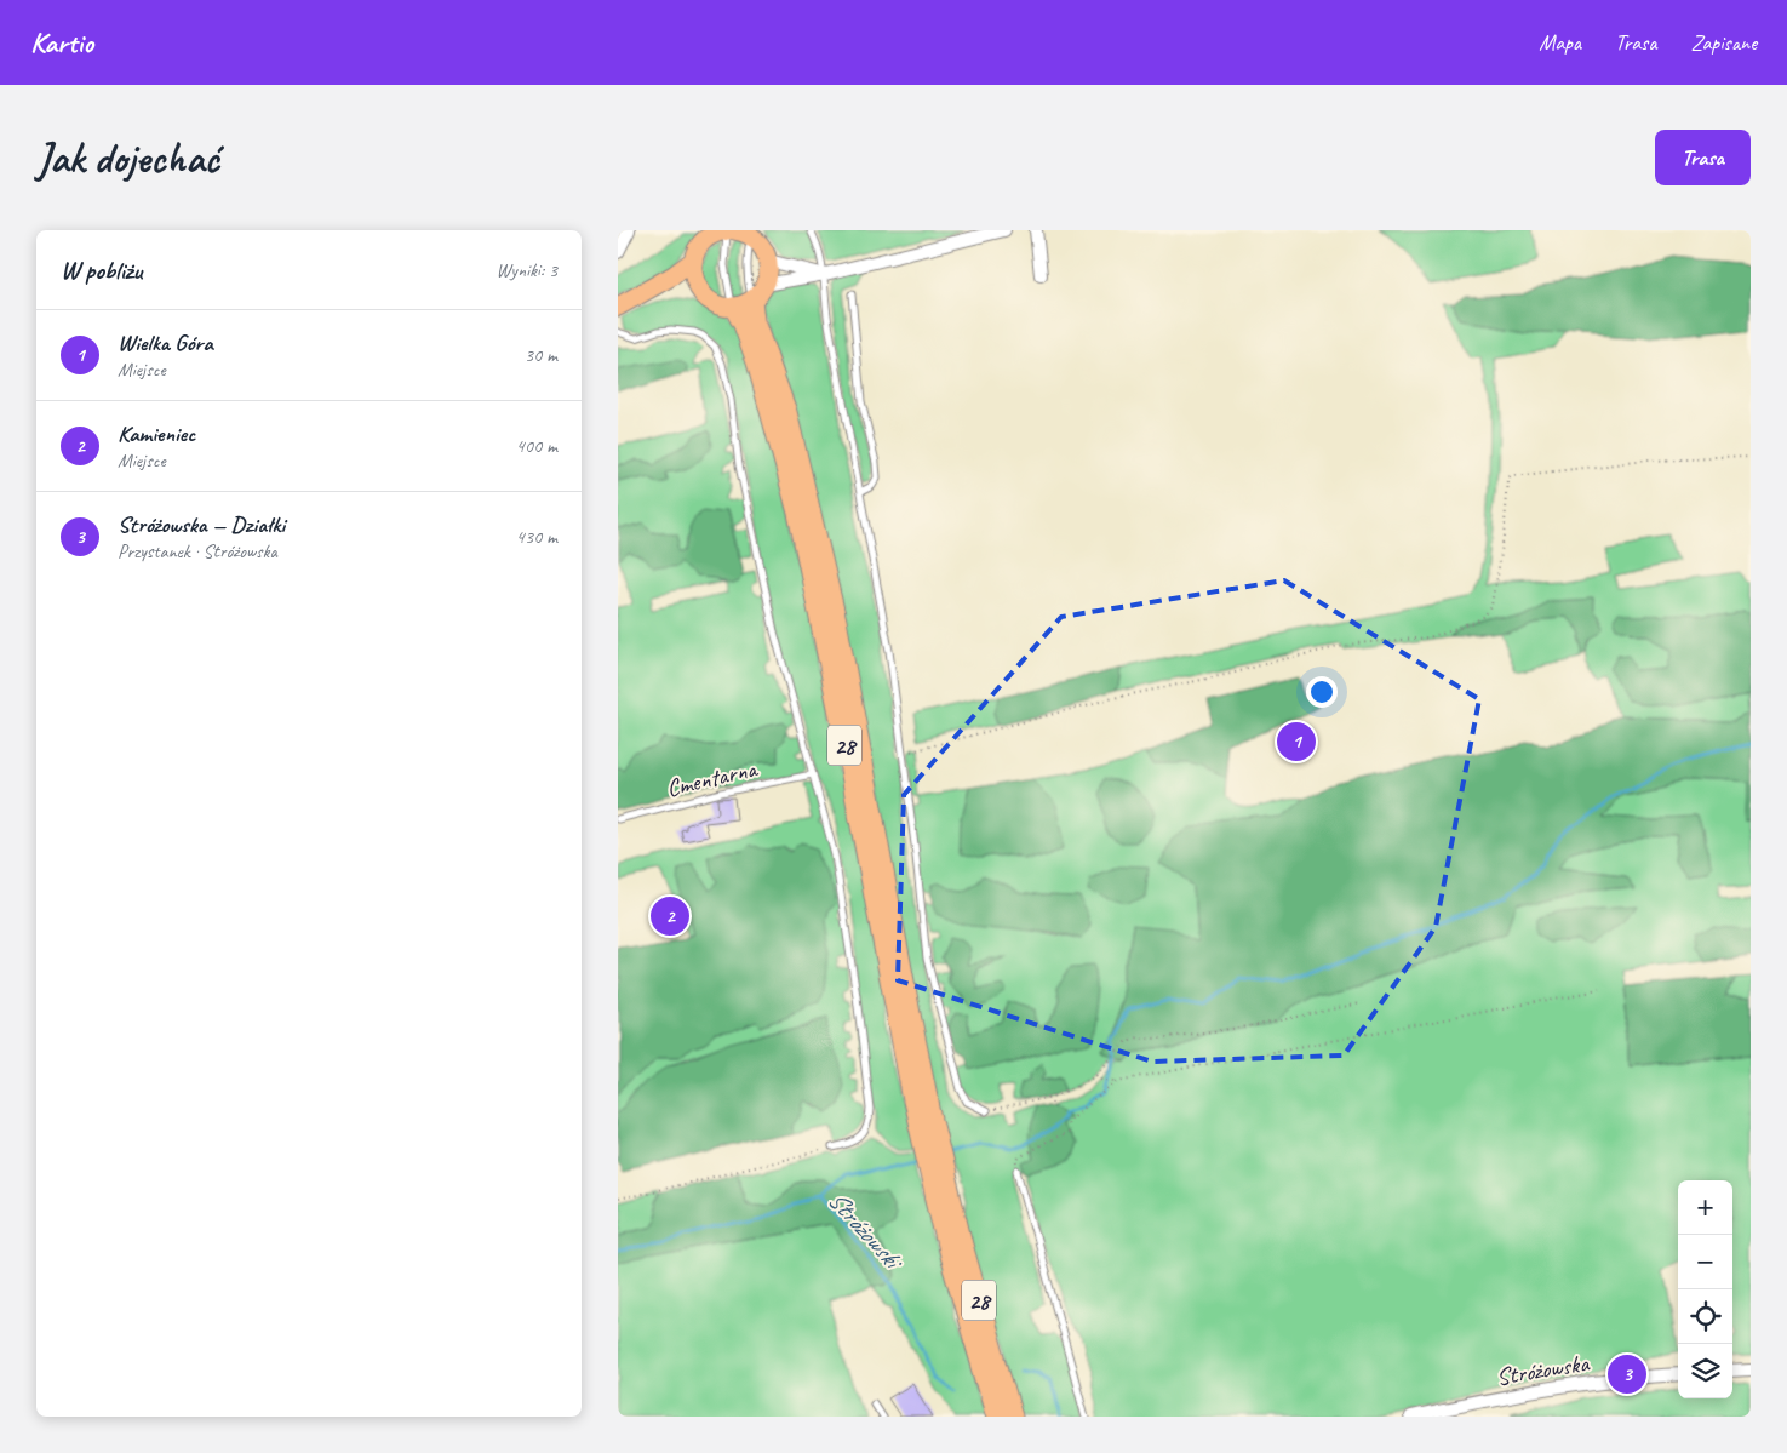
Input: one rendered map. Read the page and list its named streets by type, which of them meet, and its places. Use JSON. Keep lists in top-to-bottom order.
{
  "streets": {
    "main road": ["28"],
    "street": ["Stróżowska"],
    "lane": ["Cmentarna"]
  },
  "water": ["Stróżowski"],
  "page": {
    "header": "Kartio",
    "nav": ["Mapa", "Trasa", "Zapisane"],
    "buttons": "Trasa",
    "title": "Jak dojechać",
    "heading": ["W pobliżu", "Wyniki: 3"],
    "list": [
      {
        "mark": "1",
        "name": "Wielka Góra",
        "note": "Miejsce",
        "value": "30 m"
      },
      {
        "mark": "2",
        "name": "Kamieniec",
        "note": "Miejsce",
        "value": "400 m"
      },
      {
        "mark": "3",
        "name": "Stróżowska — Działki",
        "note": "Przystanek · Stróżowska",
        "value": "430 m"
      }
    ],
    "pins": ["1", "2", "3"],
    "map_buttons": ["+", "−"]
  }
}
